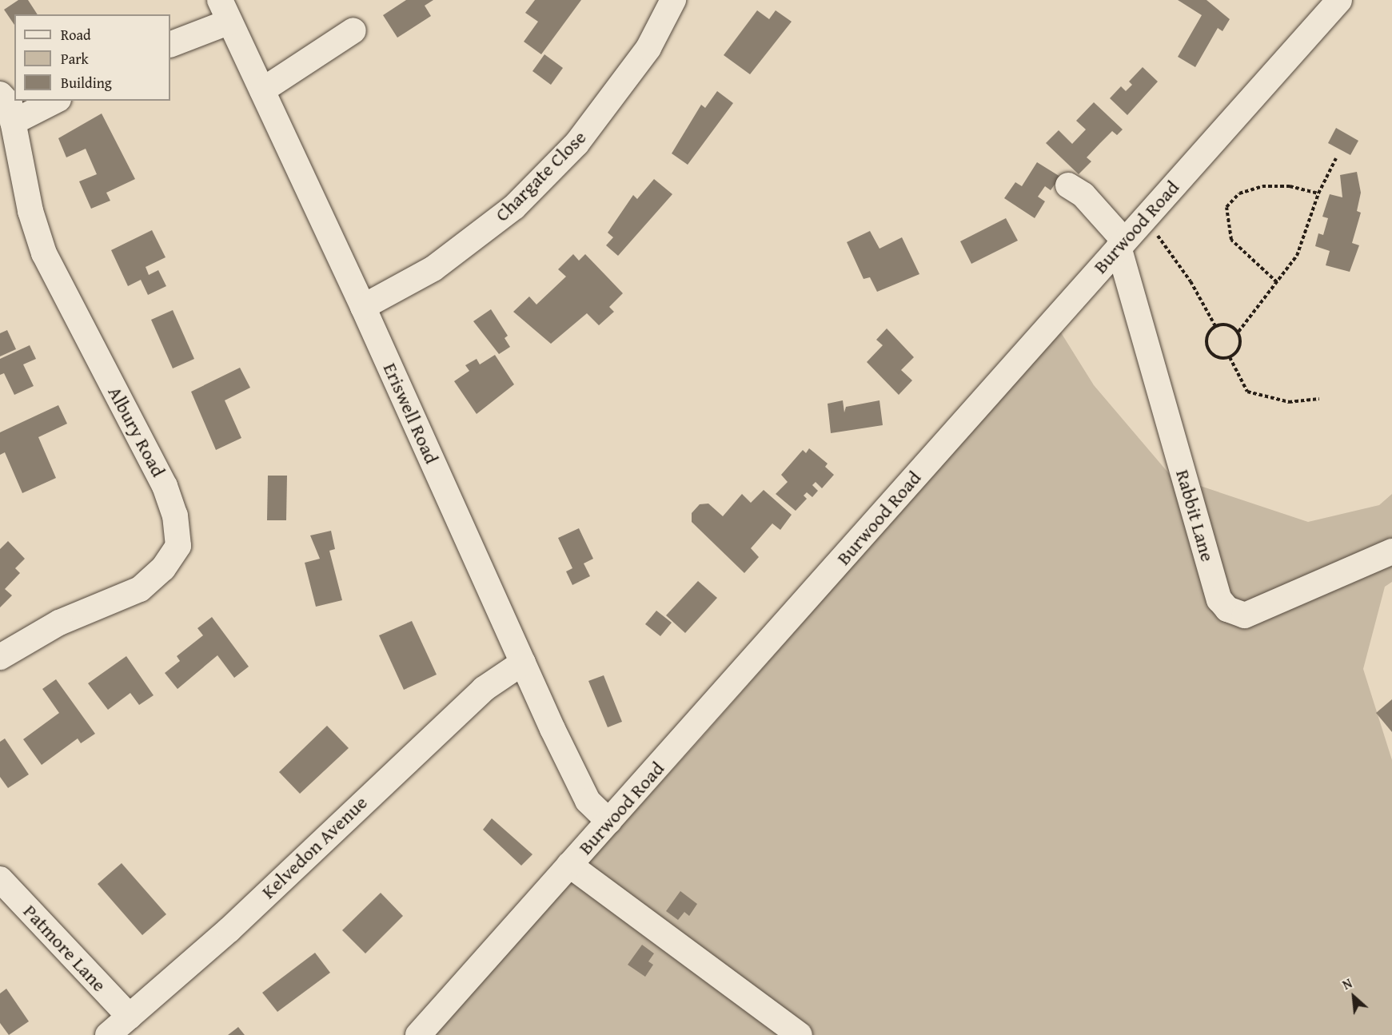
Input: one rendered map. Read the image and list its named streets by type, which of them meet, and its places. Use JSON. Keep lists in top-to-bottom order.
{
  "streets": {
    "street": [
      "Chargate Close",
      "Burwood Road",
      "Eriswell Road",
      "Albury Road",
      "Rabbit Lane",
      "Kelvedon Avenue",
      "Patmore Lane"
    ]
  },
  "crossings": [
    ["Chargate Close", "Eriswell Road"],
    ["Burwood Road", "Eriswell Road"],
    ["Burwood Road", "Rabbit Lane"],
    ["Eriswell Road", "Kelvedon Avenue"],
    ["Kelvedon Avenue", "Patmore Lane"]
  ],
  "legend": ["Road", "Park", "Building"],
  "north": "top left"
}
